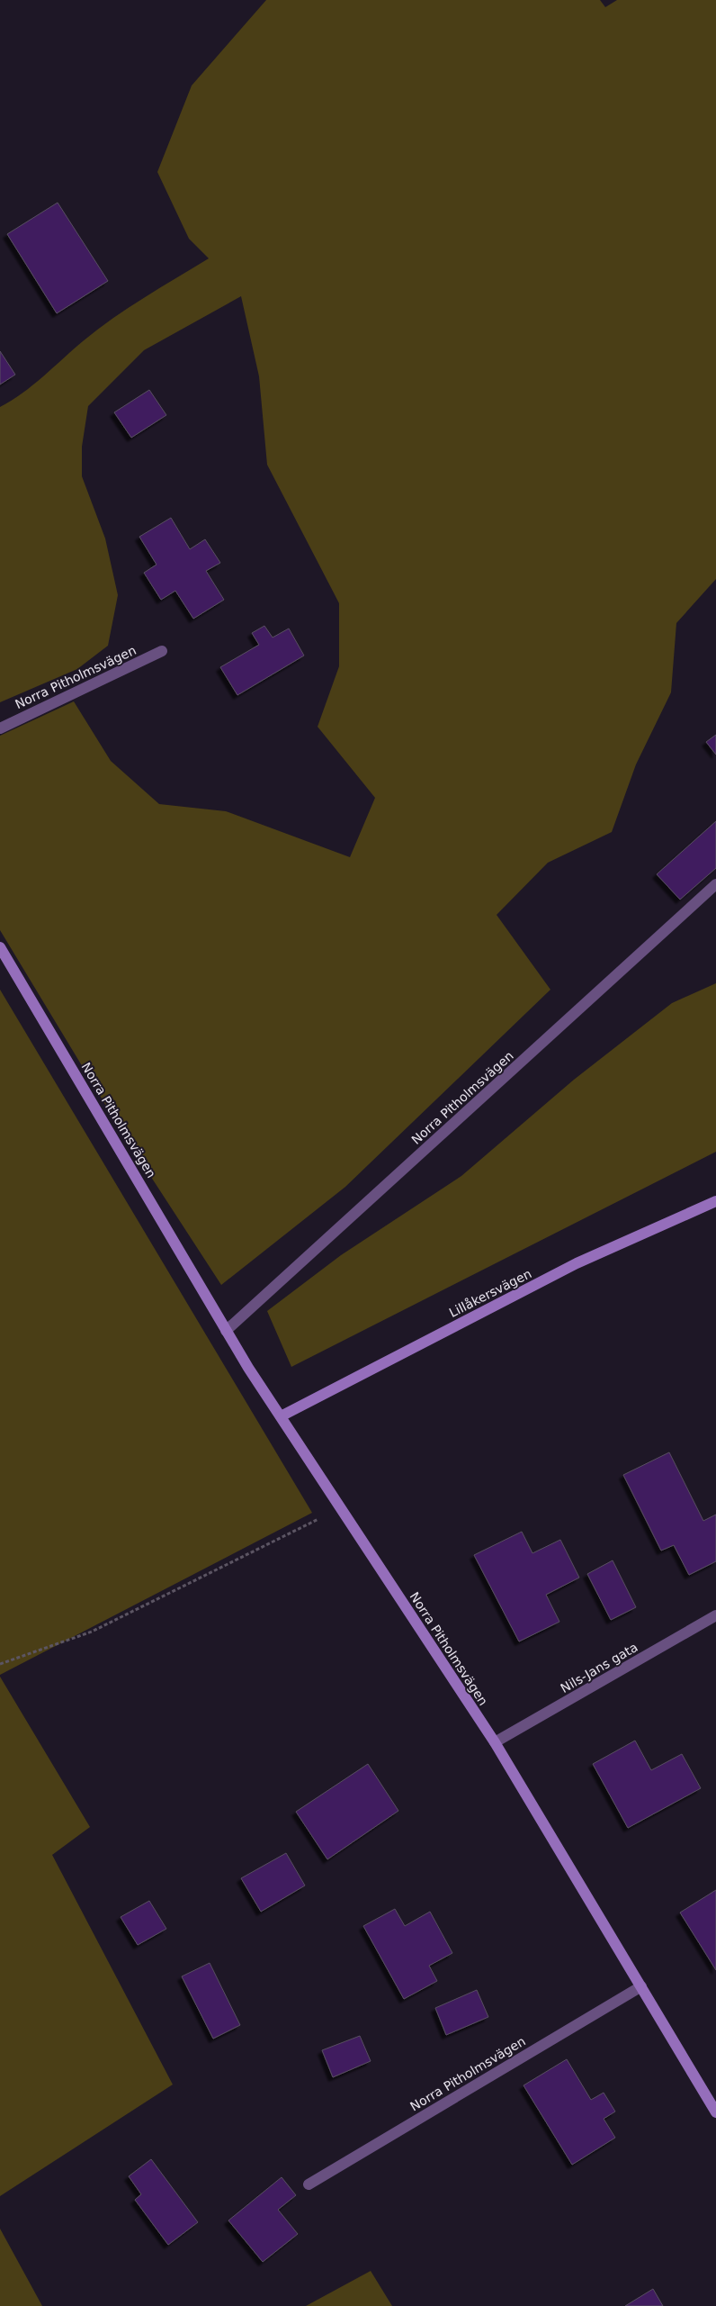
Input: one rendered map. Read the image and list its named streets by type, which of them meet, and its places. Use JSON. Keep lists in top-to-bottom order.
{
  "streets": {
    "street": ["Norra Pitholmsvägen", "Lillåkersvägen", "Nils-Jans gata"]
  },
  "crossings": [
    ["Norra Pitholmsvägen", "Lillåkersvägen"],
    ["Norra Pitholmsvägen", "Nils-Jans gata"]
  ]
}
